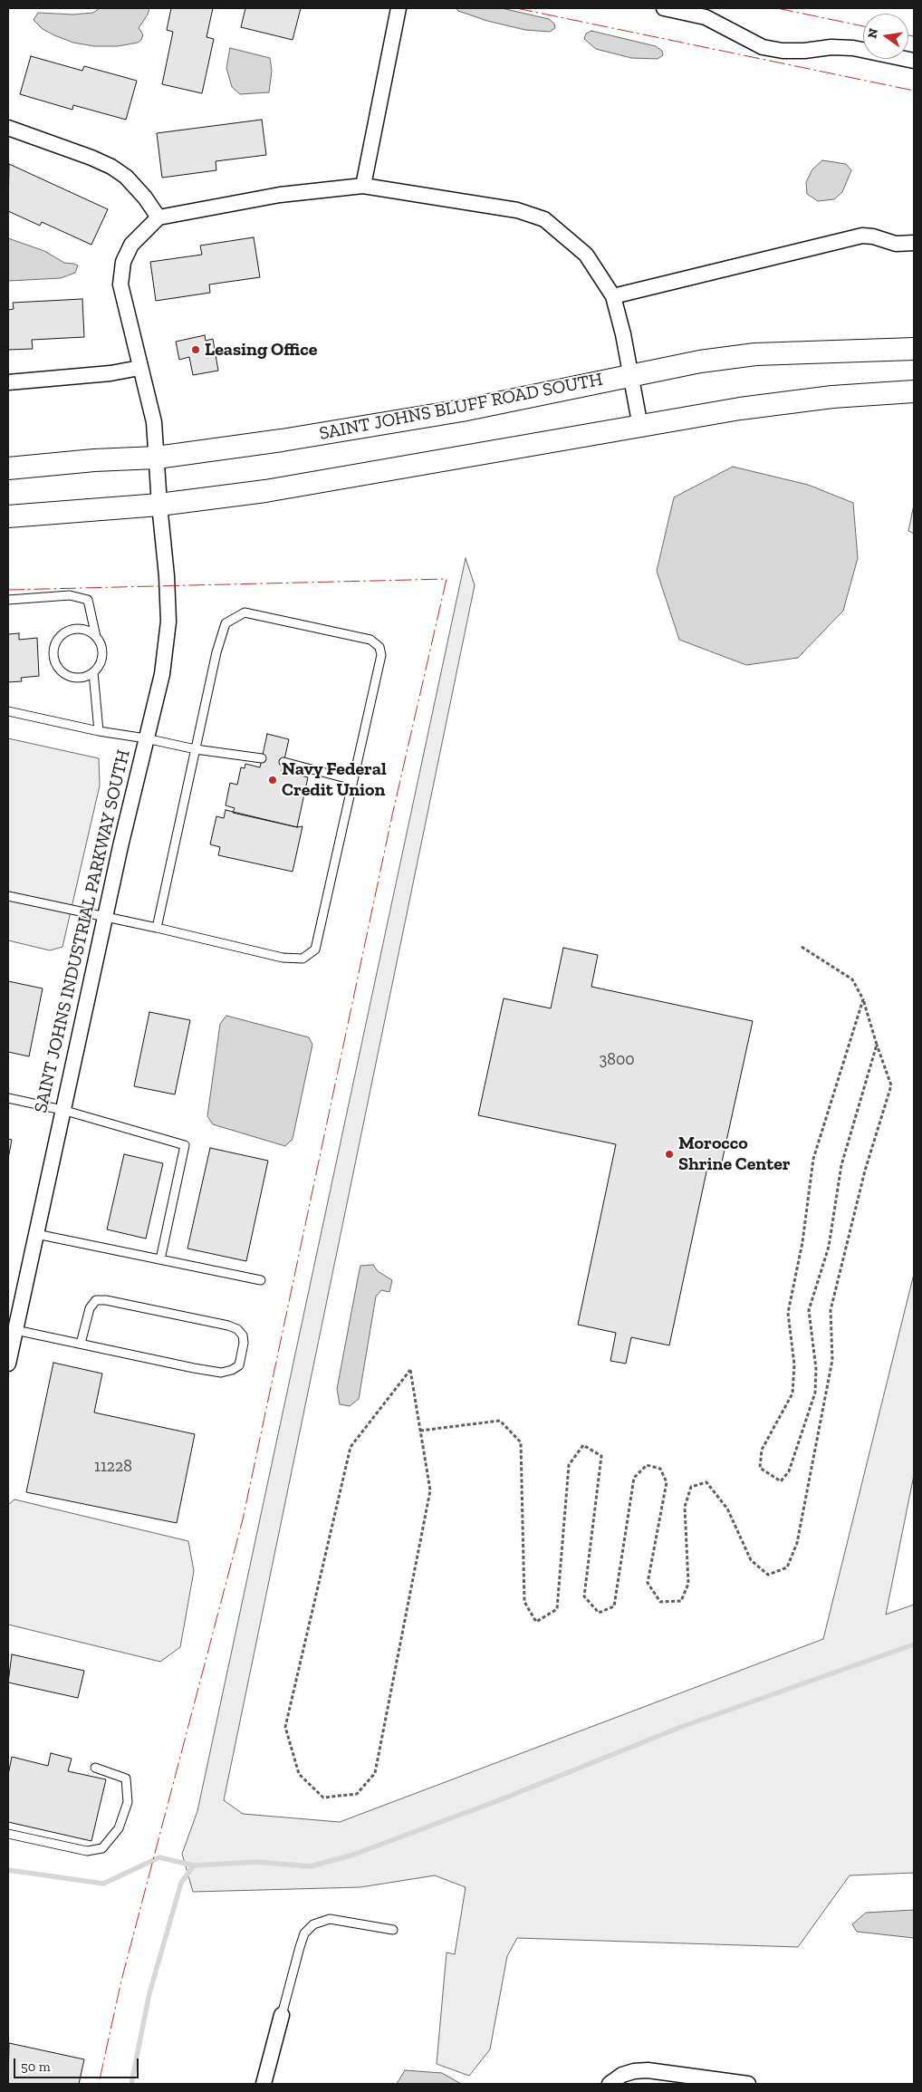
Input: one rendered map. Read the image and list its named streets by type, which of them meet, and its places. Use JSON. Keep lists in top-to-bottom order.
{
  "streets": {
    "main road": ["SAINT JOHNS BLUFF ROAD SOUTH"],
    "street": ["SAINT JOHNS INDUSTRIAL PARKWAY SOUTH"]
  },
  "crossings": [
    ["SAINT JOHNS BLUFF ROAD SOUTH", "SAINT JOHNS INDUSTRIAL PARKWAY SOUTH"]
  ],
  "places": ["Leasing Office", "Navy Federal Credit Union", "Morocco Shrine Center"],
  "house_numbers": ["3800", "11228"],
  "scale_bar": "50 m",
  "north": "left"
}
